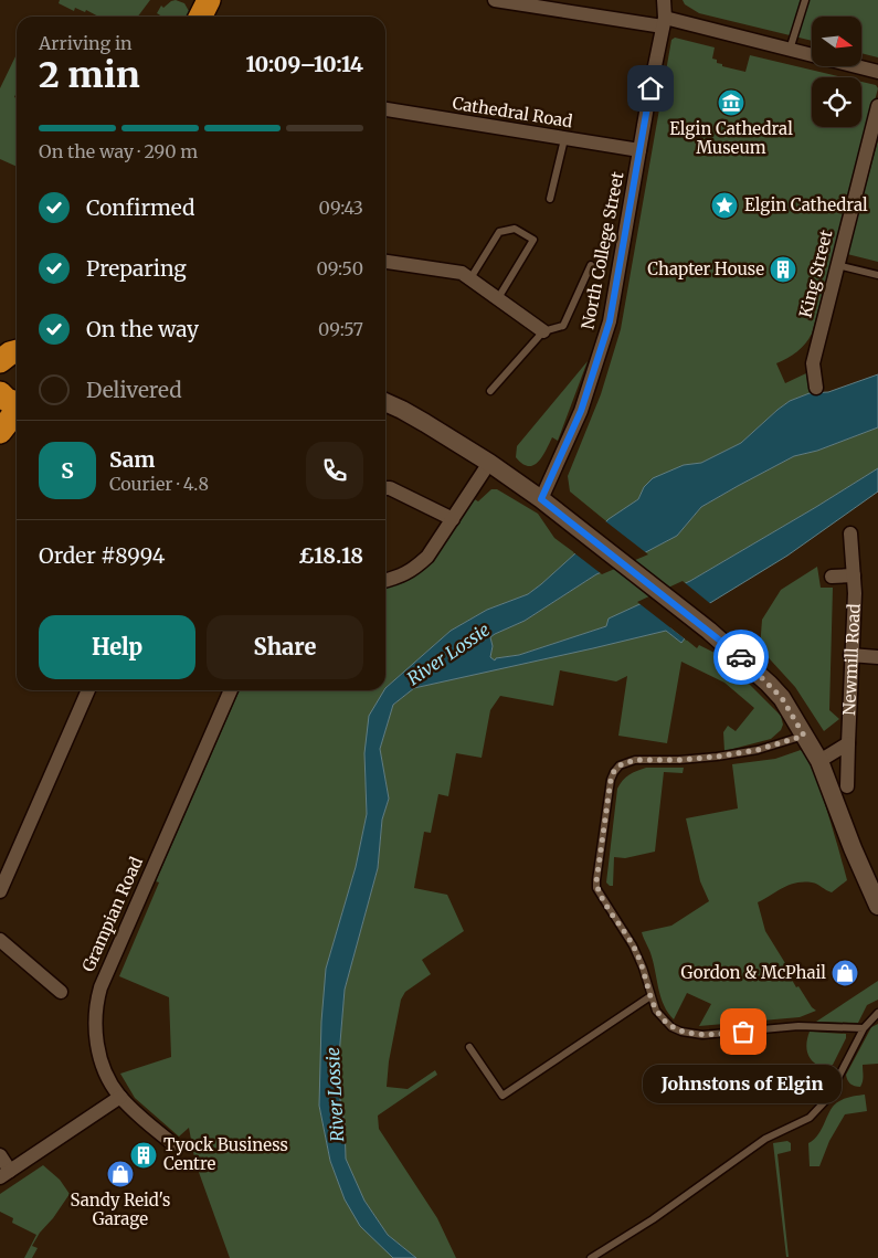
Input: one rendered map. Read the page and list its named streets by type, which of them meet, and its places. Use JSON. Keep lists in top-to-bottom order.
{
  "streets": {
    "street": [
      "Cathedral Road",
      "North College Street",
      "King Street",
      "Newmill Road",
      "Grampian Road"
    ]
  },
  "crossings": [
    ["Cathedral Road", "North College Street"]
  ],
  "water": ["River Lossie"],
  "places": {
    "museum": ["Elgin Cathedral Museum"],
    "place": ["Elgin Cathedral"],
    "building": ["Chapter House", "Tyock Business Centre"],
    "shop": ["Gordon & McPhail", "Sandy Reid's Garage"],
    "other": ["Johnstons of Elgin"]
  },
  "north": "right",
  "page": {
    "heading": ["2 min", "Arriving in", "10:09–10:14"],
    "panel": [
      "Sam",
      "Courier · 4.8",
      "Order #8994",
      "£18.18"
    ],
    "bar": "On the way · 290 m",
    "list": [
      ["Confirmed", "09:43"],
      ["Preparing", "09:50"],
      ["On the way", "09:57"],
      "Delivered"
    ],
    "round": "S",
    "buttons": ["Help", "Share"],
    "bubble": "Johnstons of Elgin"
  }
}
